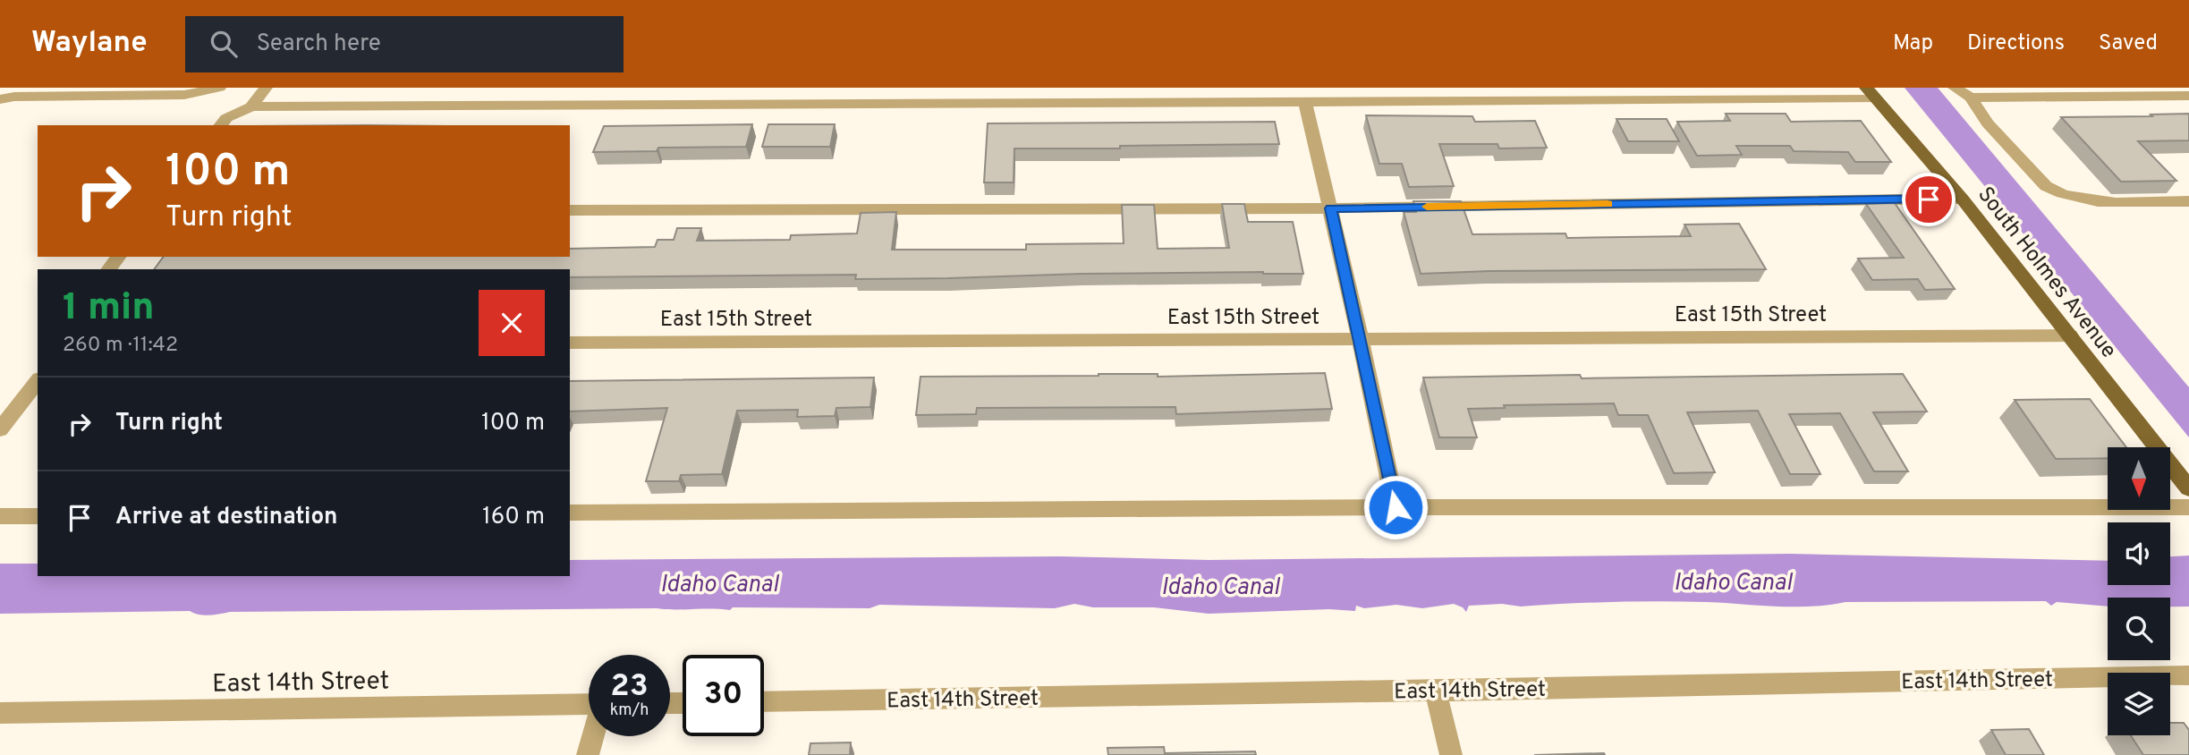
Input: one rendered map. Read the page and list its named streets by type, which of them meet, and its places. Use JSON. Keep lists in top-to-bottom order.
{
  "streets": {
    "main road": ["South Holmes Avenue"],
    "street": ["East 15th Street", "East 14th Street"]
  },
  "crossings": [
    ["South Holmes Avenue", "East 15th Street"]
  ],
  "water": ["Idaho Canal"],
  "north": "bottom",
  "page": {
    "header": "Waylane",
    "search": "Search here",
    "nav": ["Map", "Directions", "Saved"],
    "turn": ["100 m", "Turn right"],
    "heading": ["1 min", "260 m · 11:42"],
    "list": [
      {
        "name": "Turn right",
        "value": "100 m"
      },
      {
        "name": "Arrive at destination",
        "value": "160 m"
      }
    ],
    "speed": "23 km/h",
    "limit": "30"
  }
}
